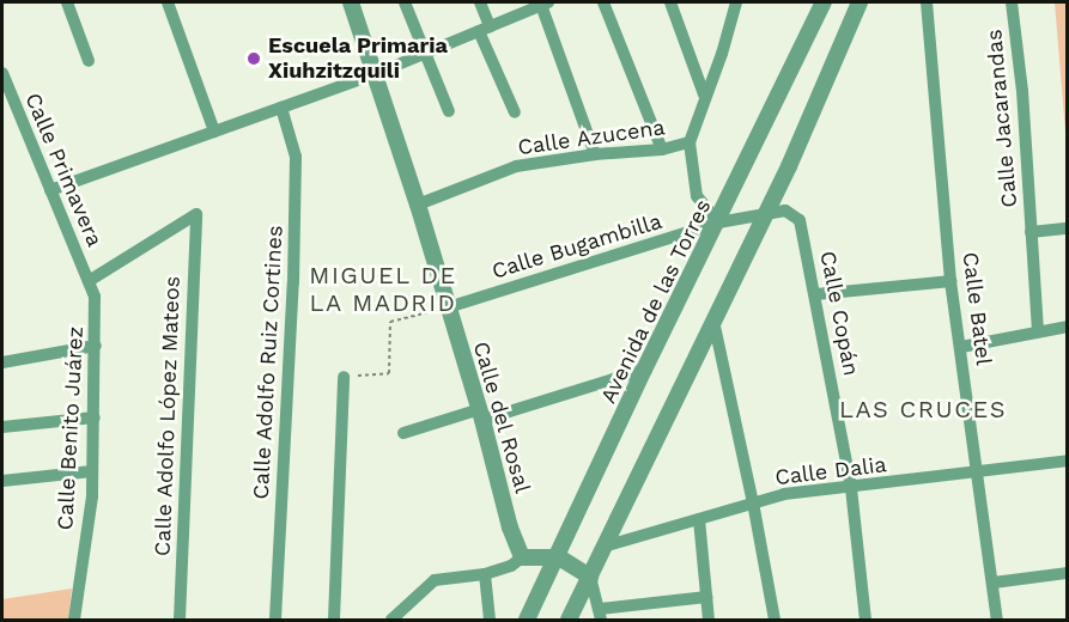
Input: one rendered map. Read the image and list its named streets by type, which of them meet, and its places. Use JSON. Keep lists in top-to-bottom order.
{
  "streets": {
    "street": [
      "Calle Jacarandas",
      "Calle Azucena",
      "Calle Primavera",
      "Calle Bugambilla",
      "Avenida de las Torres",
      "Calle Batel",
      "Calle Copán",
      "Calle Adolfo Ruiz Cortines",
      "Calle Adolfo López Mateos",
      "Calle del Rosal",
      "Calle Benito Juárez",
      "Calle Dalia"
    ]
  },
  "crossings": [
    ["Calle Azucena", "Calle del Rosal"],
    ["Calle Primavera", "Calle Adolfo López Mateos"],
    ["Calle Primavera", "Calle Benito Juárez"],
    ["Calle Bugambilla", "Avenida de las Torres"],
    ["Calle Bugambilla", "Calle Copán"],
    ["Calle Bugambilla", "Calle del Rosal"],
    ["Calle Batel", "Calle Dalia"],
    ["Calle Copán", "Calle Dalia"],
    ["Calle Adolfo López Mateos", "Calle Benito Juárez"]
  ],
  "districts": ["MIGUEL DE LA MADRID", "LAS CRUCES"],
  "places": ["Escuela Primaria Xiuhzitzquili"]
}
